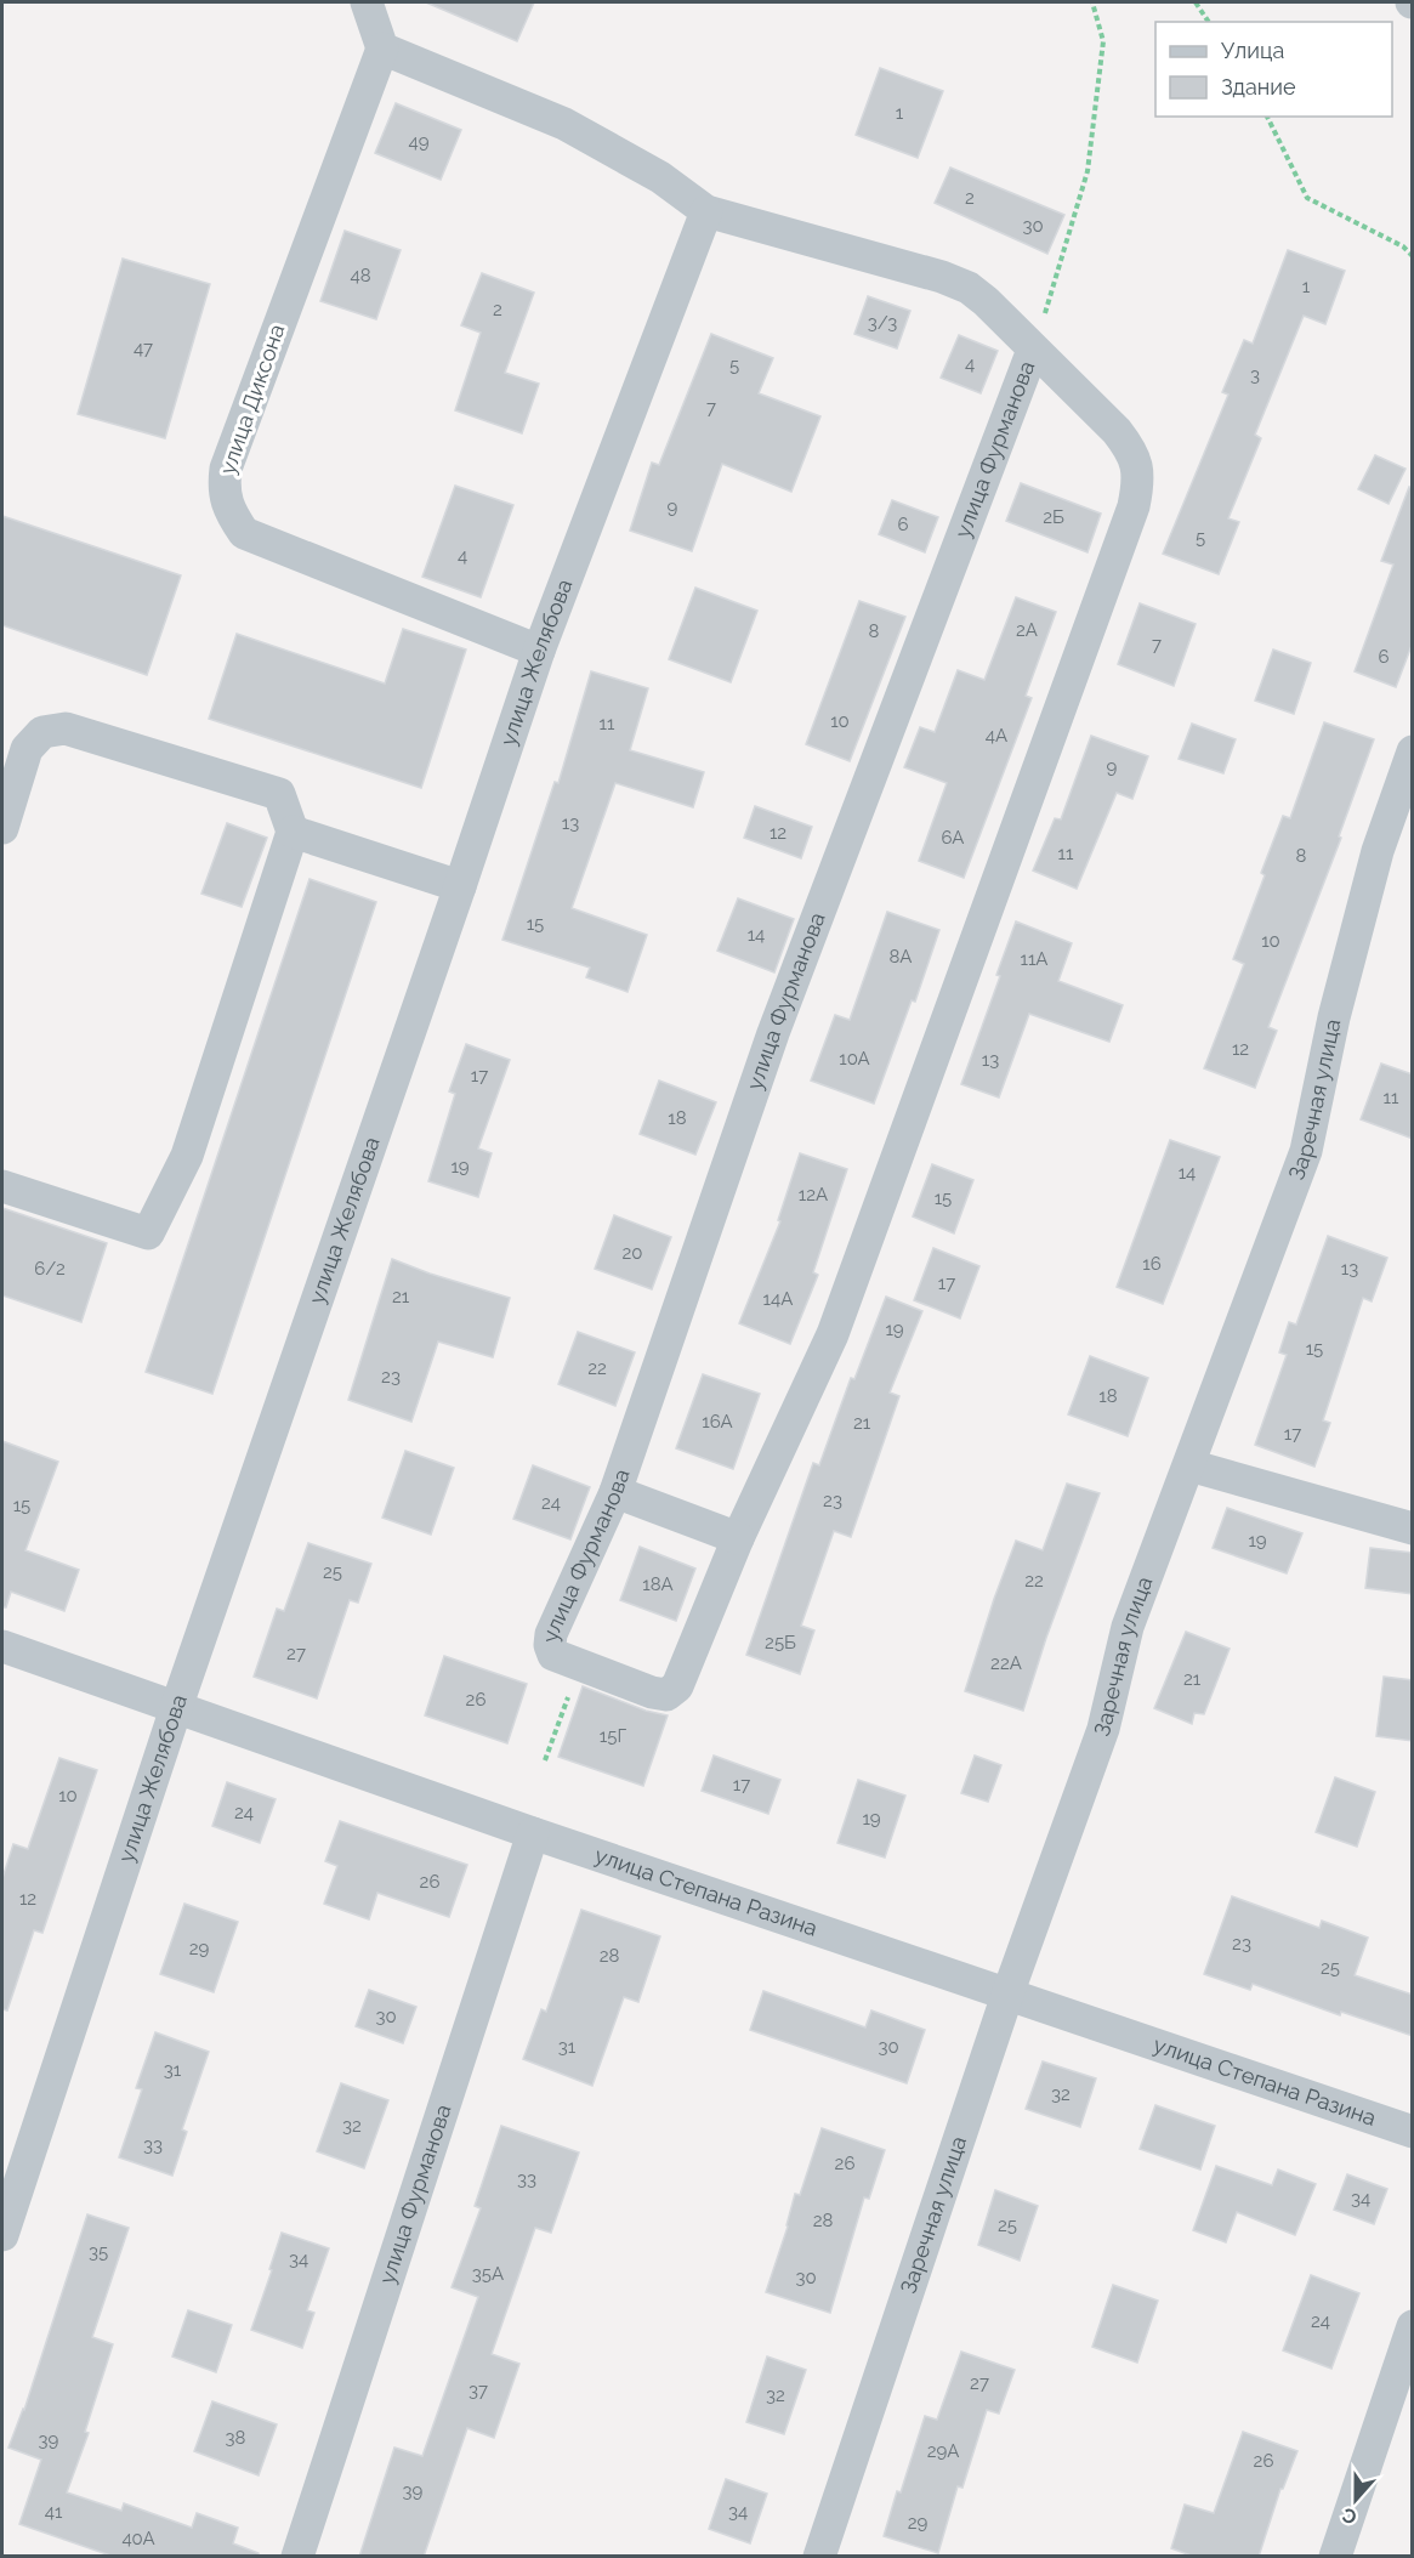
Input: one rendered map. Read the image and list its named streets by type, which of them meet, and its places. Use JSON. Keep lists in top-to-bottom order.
{
  "streets": {
    "street": [
      "улица Диксона",
      "улица Фурманова",
      "улица Желябова",
      "Заречная улица",
      "улица Степана Разина"
    ]
  },
  "crossings": [
    ["улица Диксона", "улица Желябова"],
    ["улица Фурманова", "улица Желябова"],
    ["улица Фурманова", "улица Степана Разина"],
    ["улица Желябова", "улица Степана Разина"],
    ["Заречная улица", "улица Степана Разина"]
  ],
  "house_numbers": [
    "1",
    "49",
    "2",
    "30",
    "48",
    "1",
    "2",
    "3/3",
    "47",
    "4",
    "5",
    "3",
    "7",
    "9",
    "2Б",
    "6",
    "5",
    "4",
    "2А",
    "8",
    "7",
    "6",
    "10",
    "11",
    "4А",
    "9",
    "13",
    "12",
    "6А",
    "11",
    "8",
    "15",
    "14",
    "10",
    "8А",
    "11А",
    "12",
    "10А",
    "13",
    "17",
    "11",
    "18",
    "19",
    "14",
    "12А",
    "15",
    "20",
    "16",
    "6/2",
    "13",
    "17",
    "21",
    "14А",
    "19",
    "15",
    "22",
    "23",
    "18",
    "16А",
    "21",
    "17",
    "23",
    "24",
    "15",
    "19",
    "25",
    "22",
    "18А",
    "25Б",
    "27",
    "22А",
    "21",
    "26",
    "15Г",
    "17",
    "10",
    "24",
    "19",
    "26",
    "12",
    "23",
    "29",
    "28",
    "25",
    "30",
    "31",
    "30",
    "31",
    "32",
    "32",
    "33",
    "26",
    "33",
    "34",
    "28",
    "25",
    "35",
    "34",
    "35А",
    "30",
    "24",
    "27",
    "37",
    "32",
    "38",
    "39",
    "29А",
    "26",
    "39",
    "41",
    "34",
    "29",
    "40А"
  ],
  "legend": ["Улица", "Здание"],
  "north": "bottom"
}
